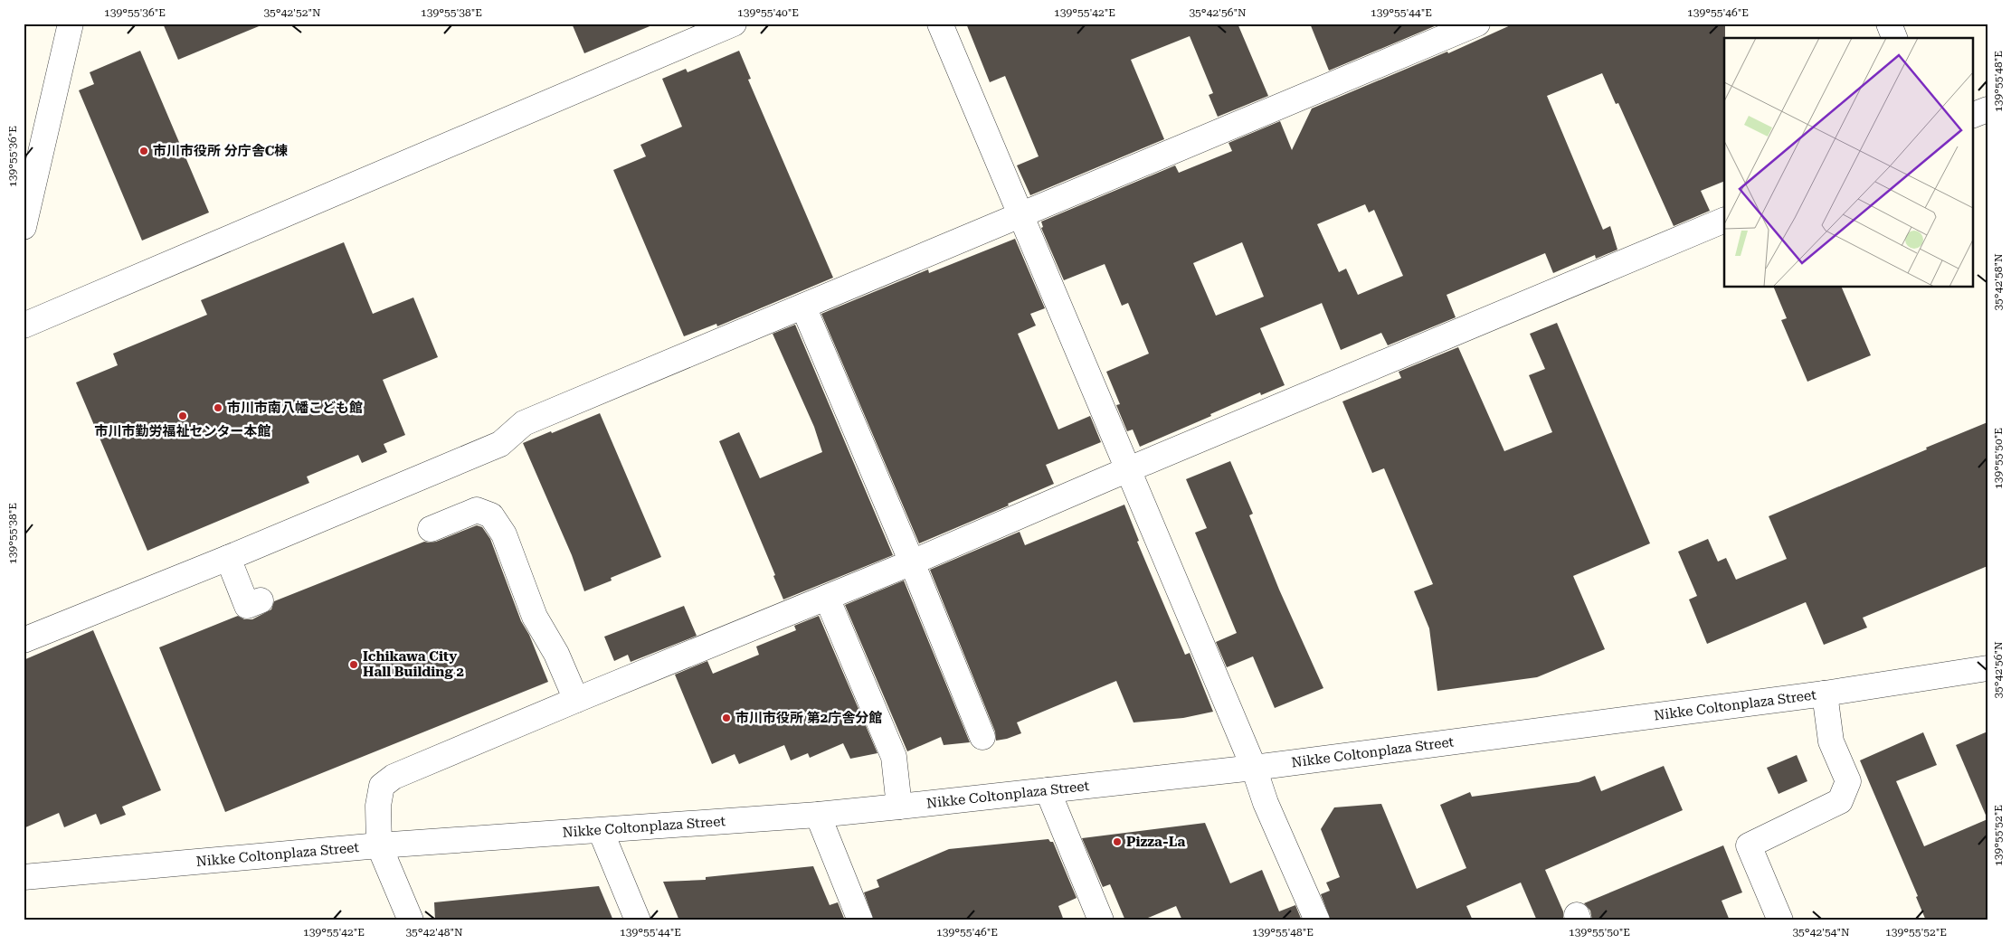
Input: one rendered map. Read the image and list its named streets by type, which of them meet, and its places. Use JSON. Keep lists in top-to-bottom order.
{
  "streets": {
    "street": ["Nikke Coltonplaza Street"]
  },
  "places": [
    "市川市役所 分庁舎C棟",
    "市川市南八幡こども館",
    "市川市勤労福祉センター本館",
    "Ichikawa City Hall Building 2",
    "市川市役所 第2庁舎分館",
    "Pizza-La"
  ],
  "coordinates": [
    "139°55'36\"E",
    "35°42'52\"N",
    "139°55'38\"E",
    "139°55'40\"E",
    "139°55'42\"E",
    "35°42'56\"N",
    "139°55'44\"E",
    "139°55'46\"E",
    "139°55'48\"E",
    "35°42'58\"N",
    "139°55'50\"E",
    "139°55'52\"E",
    "35°42'48\"N",
    "35°42'54\"N"
  ]
}
